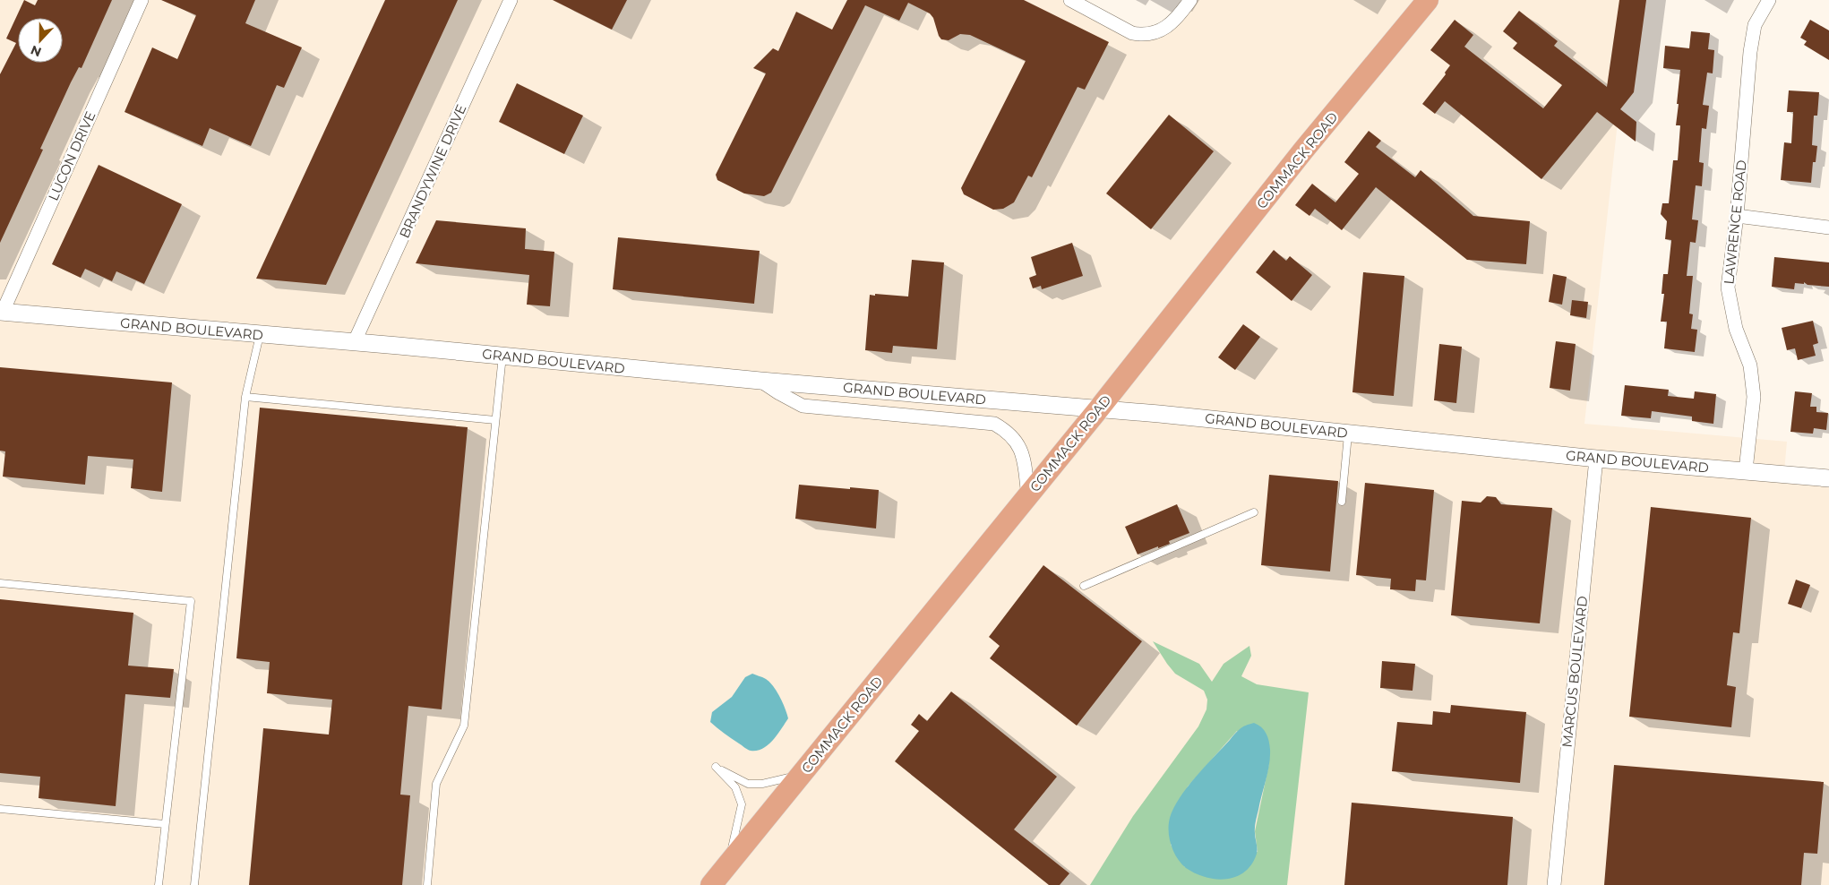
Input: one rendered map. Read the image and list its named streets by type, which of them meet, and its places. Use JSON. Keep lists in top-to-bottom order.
{
  "streets": {
    "main road": ["COMMACK ROAD"],
    "street": [
      "LUCON DRIVE",
      "BRANDYWINE DRIVE",
      "LAWRENCE ROAD",
      "GRAND BOULEVARD",
      "MARCUS BOULEVARD"
    ]
  },
  "crossings": [
    ["LUCON DRIVE", "GRAND BOULEVARD"],
    ["COMMACK ROAD", "GRAND BOULEVARD"],
    ["BRANDYWINE DRIVE", "GRAND BOULEVARD"],
    ["LAWRENCE ROAD", "GRAND BOULEVARD"],
    ["GRAND BOULEVARD", "MARCUS BOULEVARD"]
  ],
  "north": "bottom"
}
